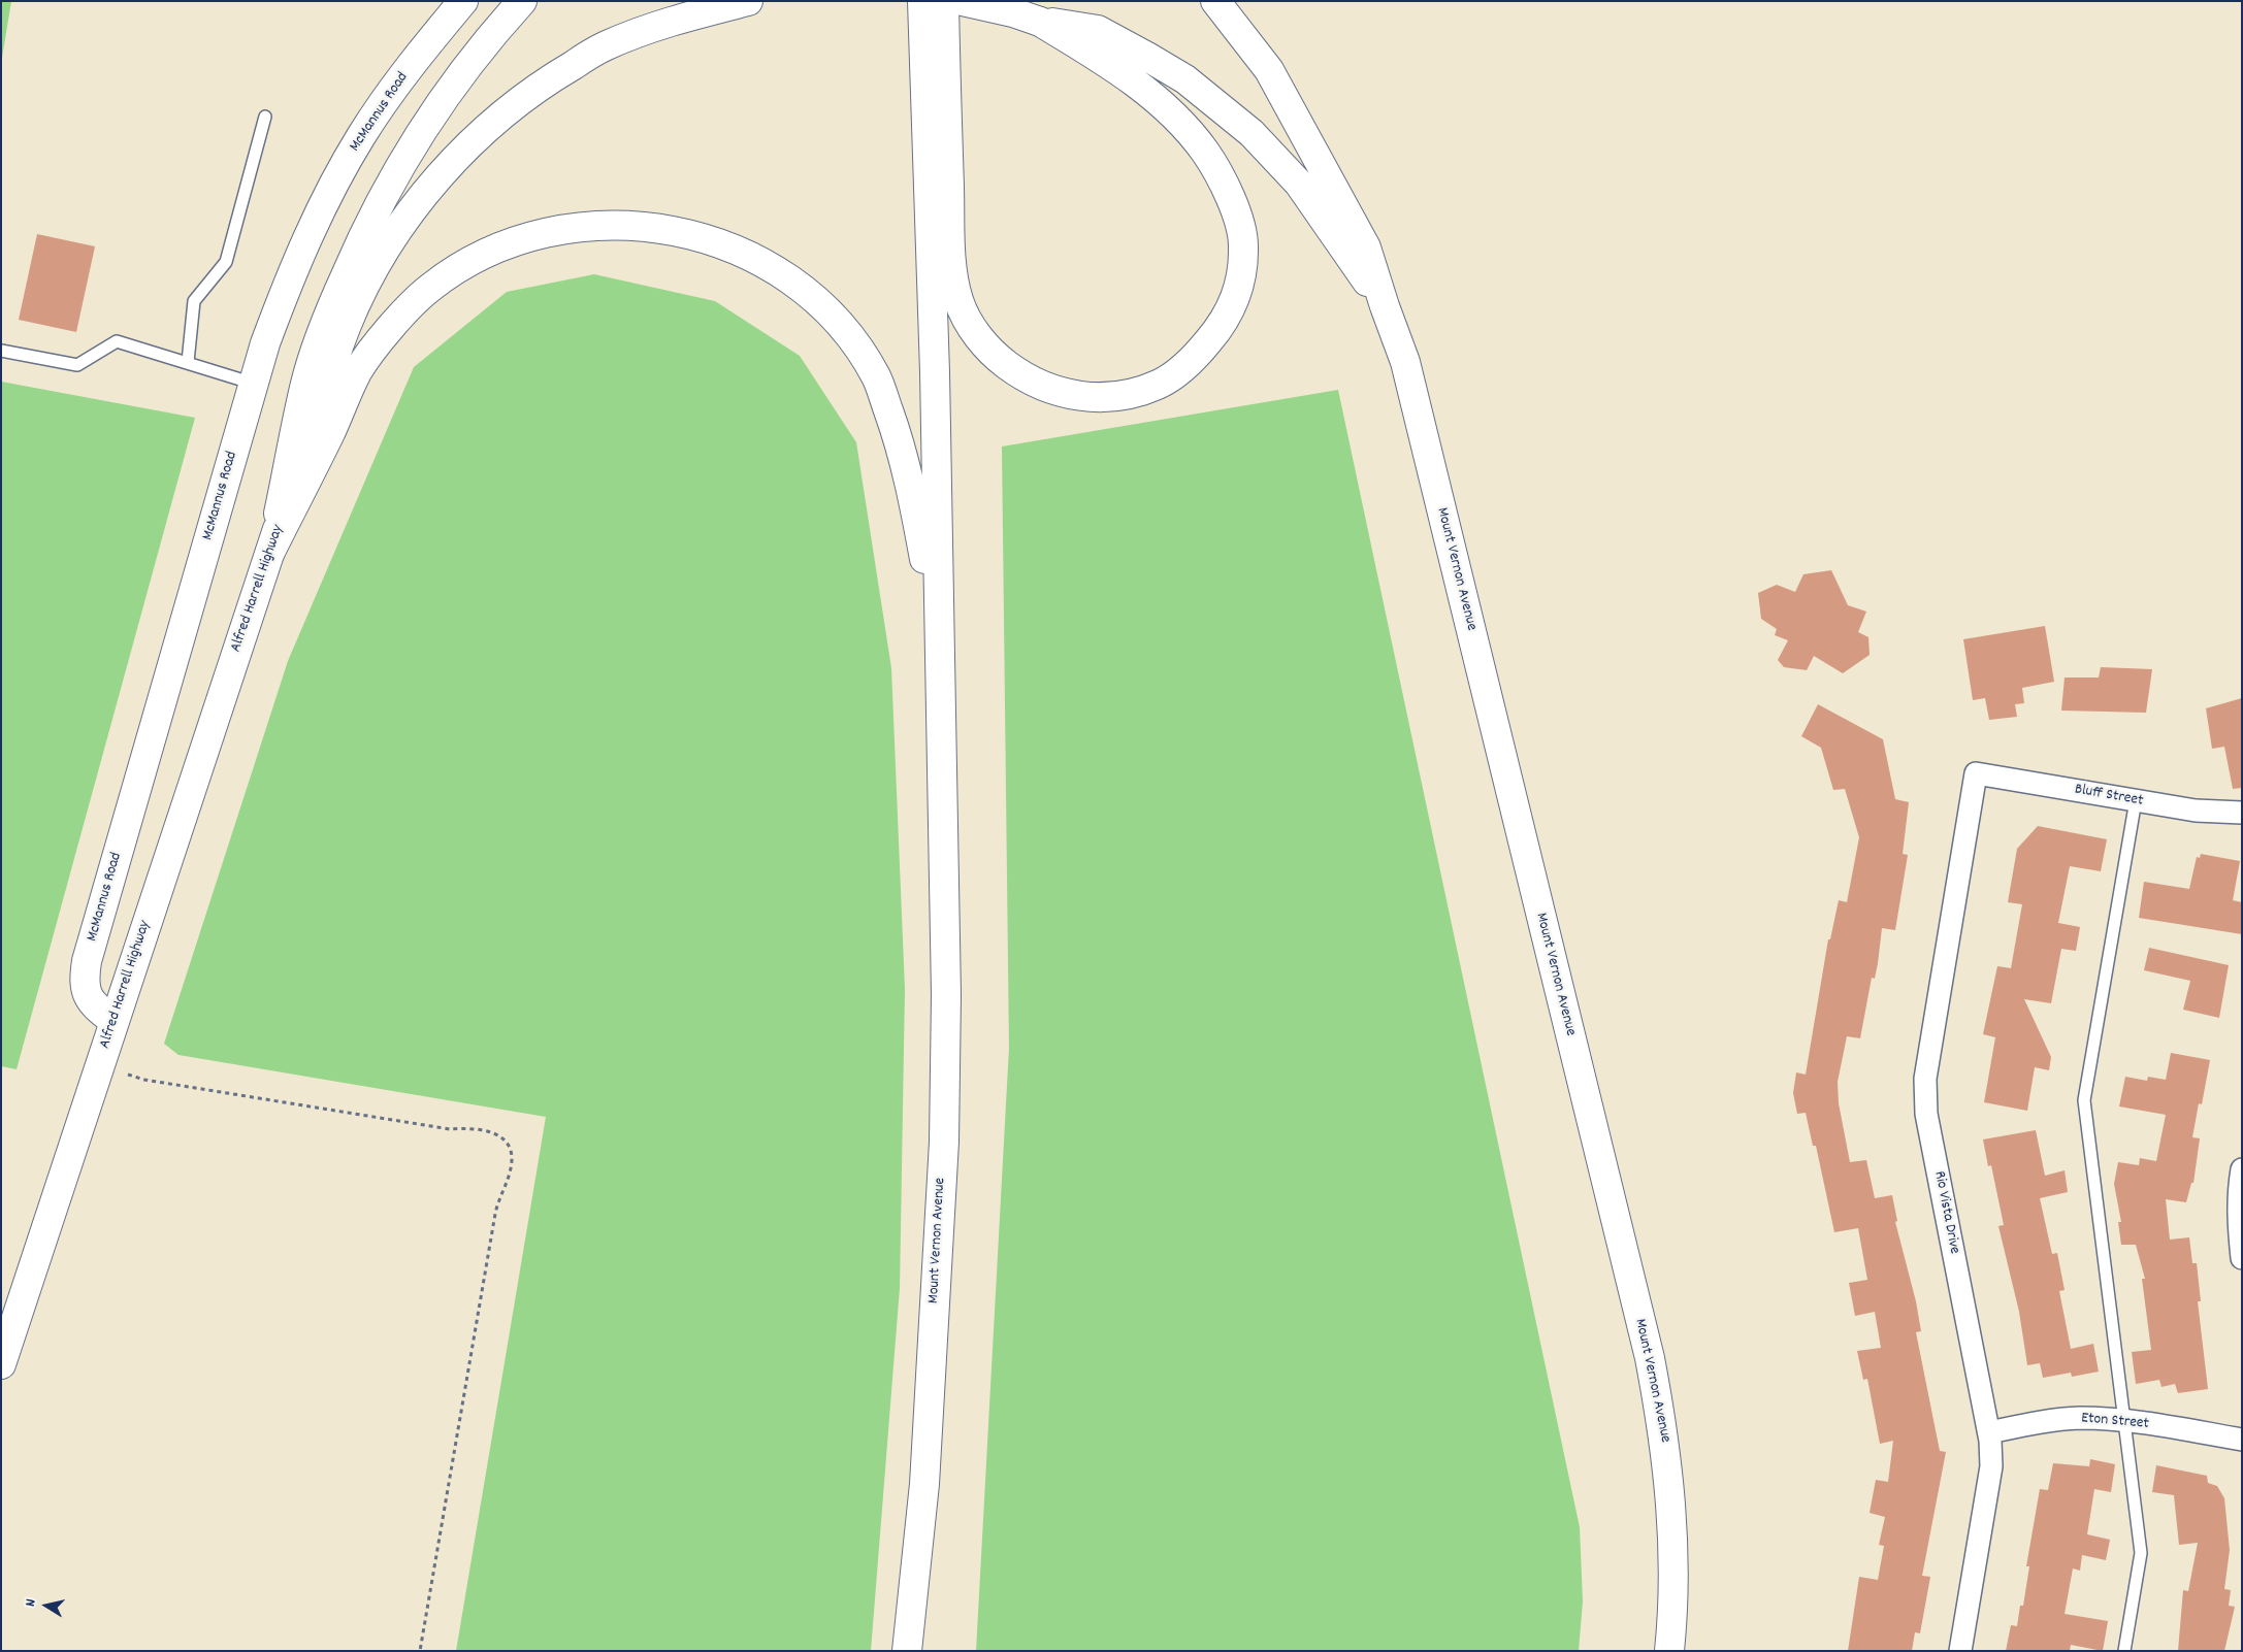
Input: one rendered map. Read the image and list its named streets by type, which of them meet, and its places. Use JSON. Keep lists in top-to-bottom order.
{
  "streets": {
    "main road": ["McMannus Road", "Mount Vernon Avenue", "Alfred Harrell Highway"],
    "street": ["Bluff Street", "Rio Vista Drive", "Eton Street"]
  },
  "crossings": [
    ["McMannus Road", "Alfred Harrell Highway"],
    ["Bluff Street", "Rio Vista Drive"],
    ["Rio Vista Drive", "Eton Street"]
  ],
  "north": "left"
}
